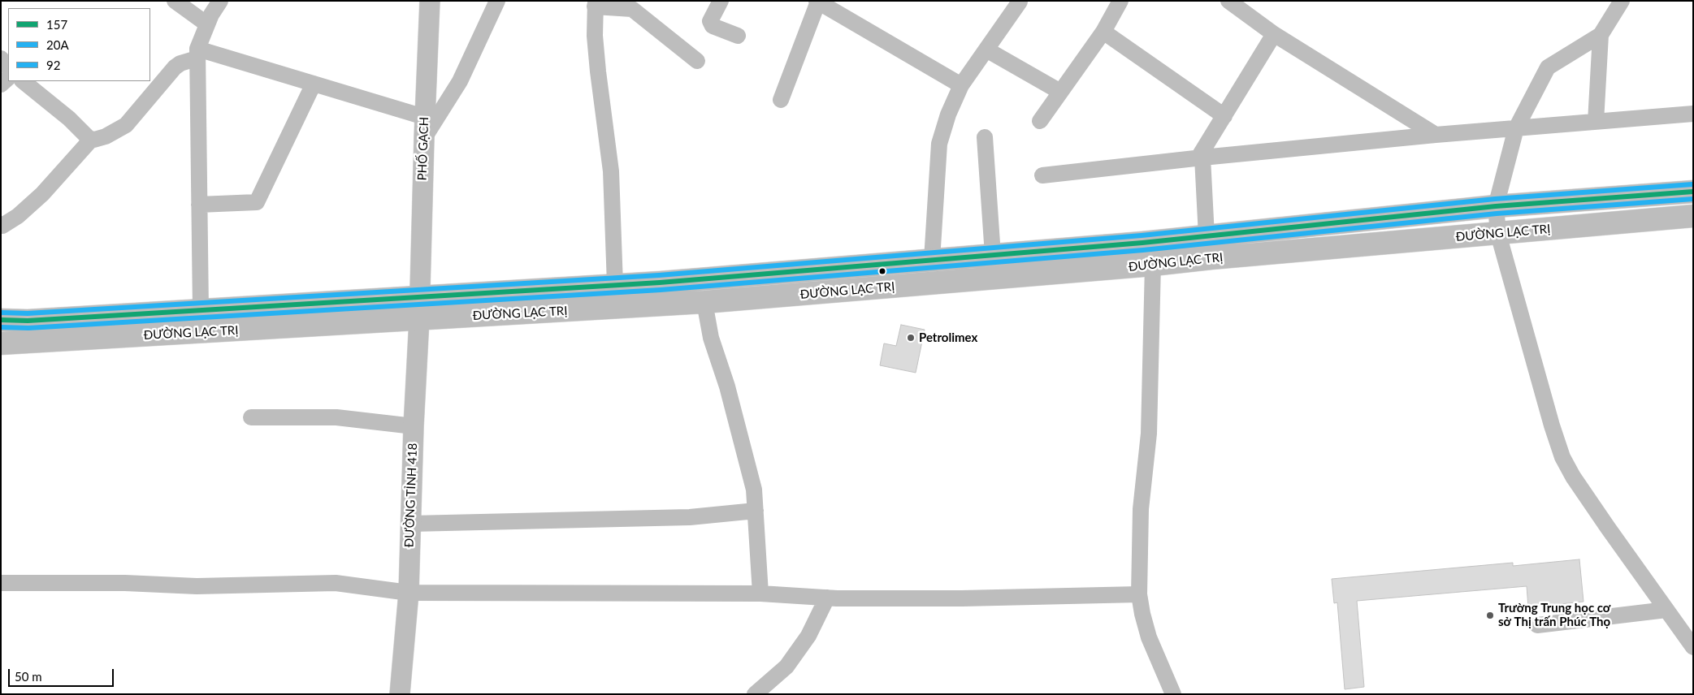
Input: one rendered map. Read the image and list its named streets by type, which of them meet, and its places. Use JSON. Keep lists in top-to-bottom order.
{
  "streets": {
    "highway": ["ĐƯỜNG LẠC TRỊ"],
    "main road": ["PHỐ GẠCH", "ĐƯỜNG TỈNH 418"]
  },
  "crossings": [
    ["PHỐ GẠCH", "ĐƯỜNG LẠC TRỊ"],
    ["PHỐ GẠCH", "ĐƯỜNG TỈNH 418"],
    ["ĐƯỜNG LẠC TRỊ", "ĐƯỜNG TỈNH 418"]
  ],
  "places": ["Petrolimex", "Trường Trung học cơ sở Thị trấn Phúc Thọ"],
  "lines": ["transit line 92", "transit line 157", "transit line 20A"],
  "legend": ["157", "20A", "92"],
  "scale_bar": "50 m"
}
